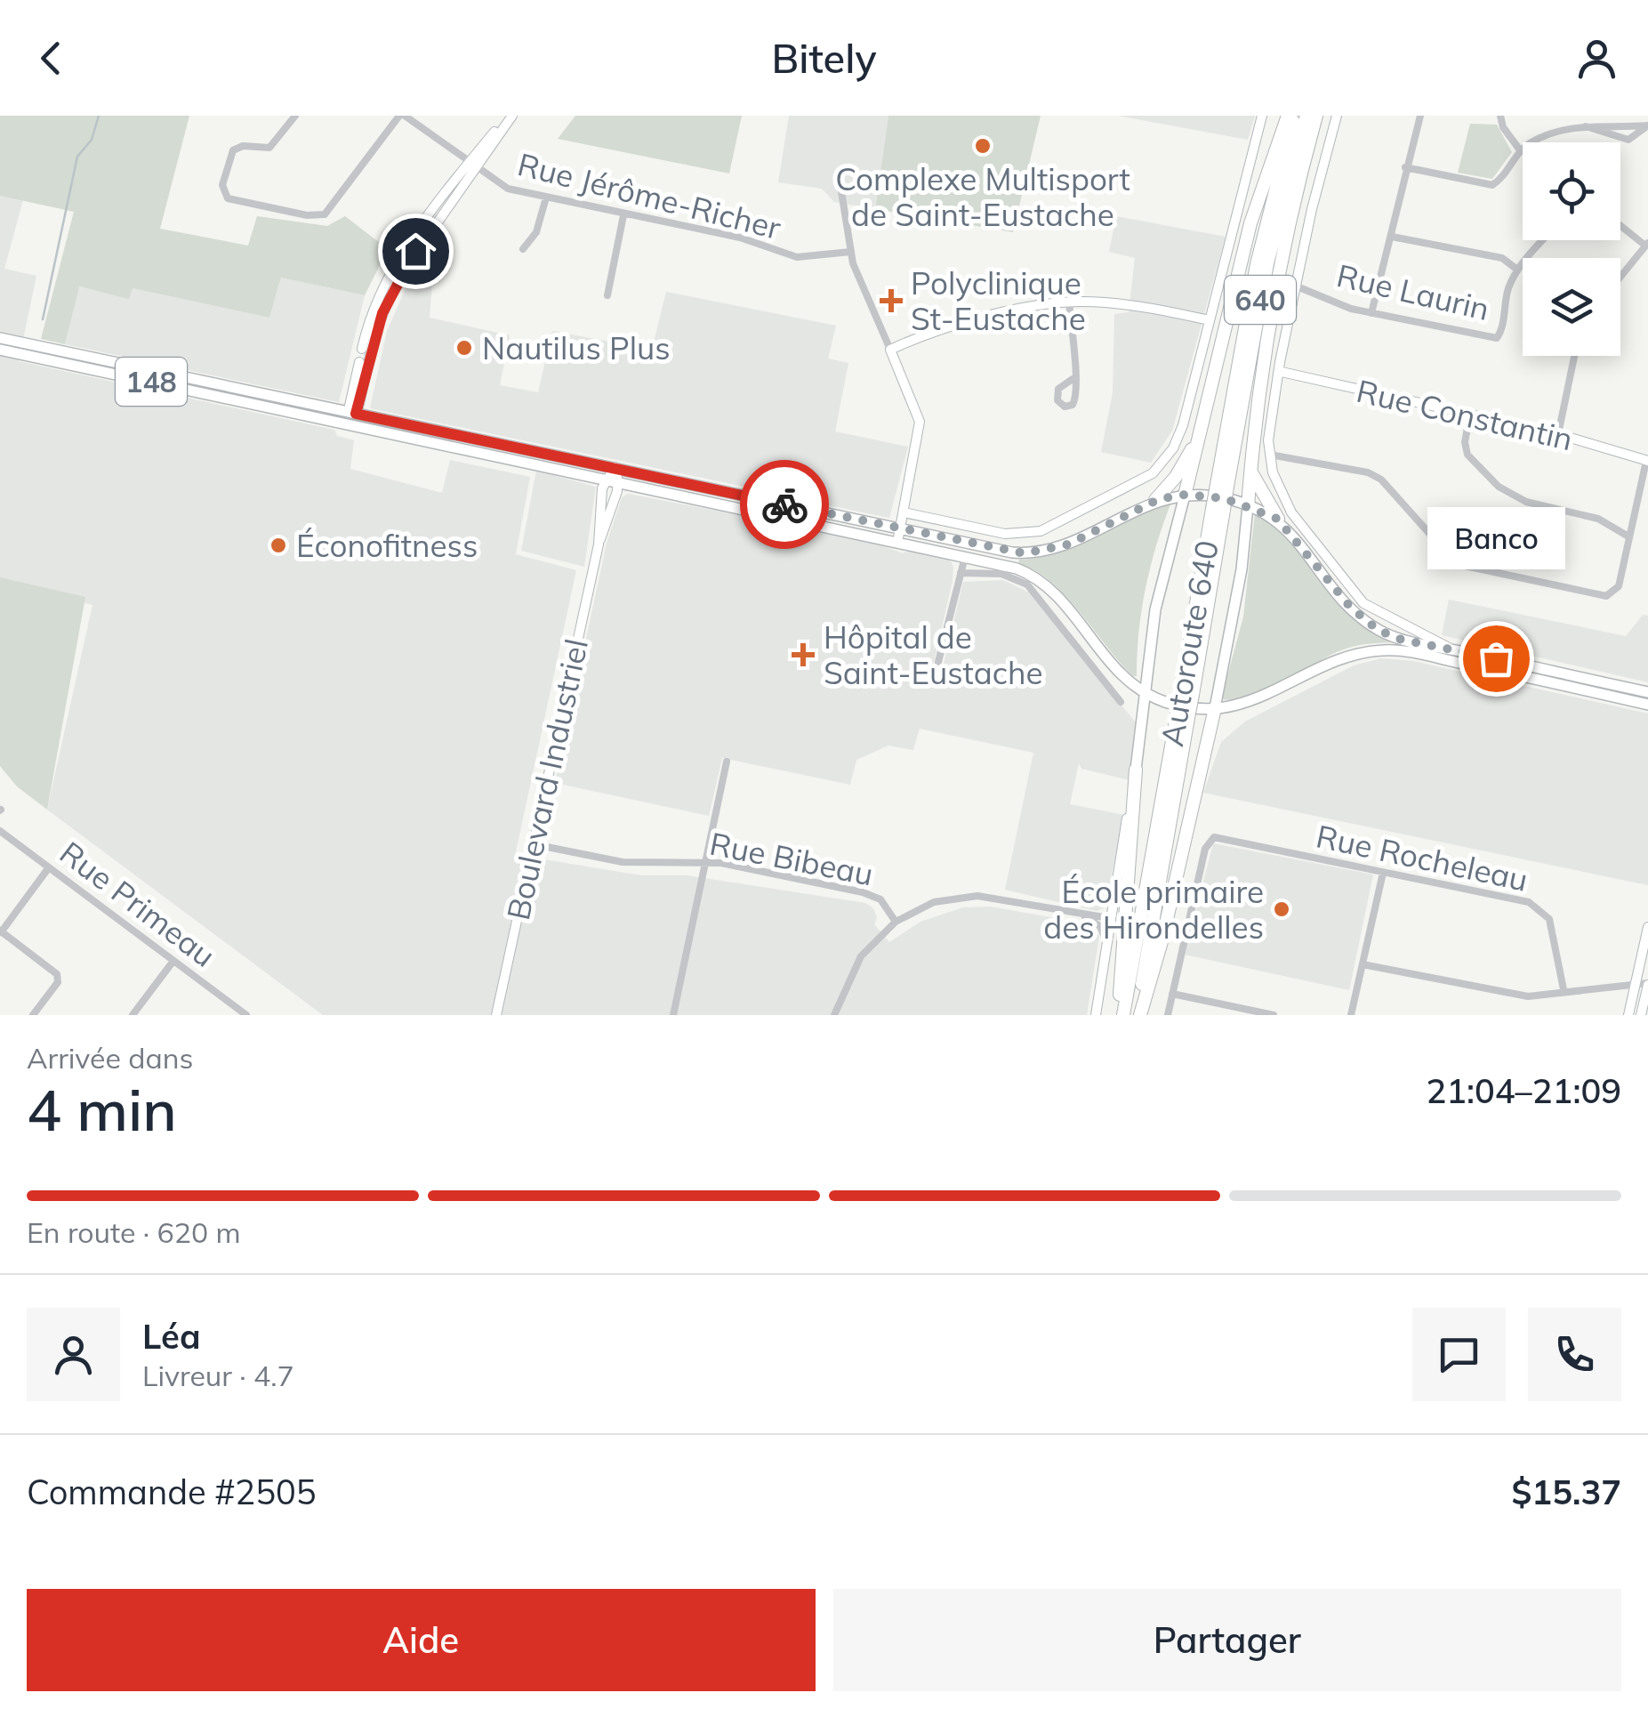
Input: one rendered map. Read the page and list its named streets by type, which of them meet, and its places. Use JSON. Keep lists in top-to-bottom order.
{
  "streets": {
    "highway": ["640", "Autoroute 640"],
    "main road": ["148"],
    "street": [
      "Rue Jérôme-Richer",
      "Rue Laurin",
      "Rue Constantin",
      "Boulevard Industriel",
      "Rue Rocheleau",
      "Rue Bibeau",
      "Rue Primeau"
    ]
  },
  "crossings": [
    ["148", "Boulevard Industriel"],
    ["Boulevard Industriel", "Rue Bibeau"]
  ],
  "places": {
    "other": [
      "Complexe Multisport de Saint-Eustache",
      "Nautilus Plus",
      "Éconofitness",
      "Banco",
      "École primaire des Hirondelles"
    ],
    "health": ["Polyclinique St-Eustache", "Hôpital de Saint-Eustache"]
  },
  "page": {
    "header": "Bitely",
    "bubble": "Banco",
    "heading": ["4 min", "Arrivée dans", "21:04–21:09"],
    "panel": [
      "Léa",
      "Livreur · 4.7",
      "Commande #2505",
      "$15.37"
    ],
    "bar": "En route · 620 m",
    "buttons": ["Aide", "Partager"]
  }
}
